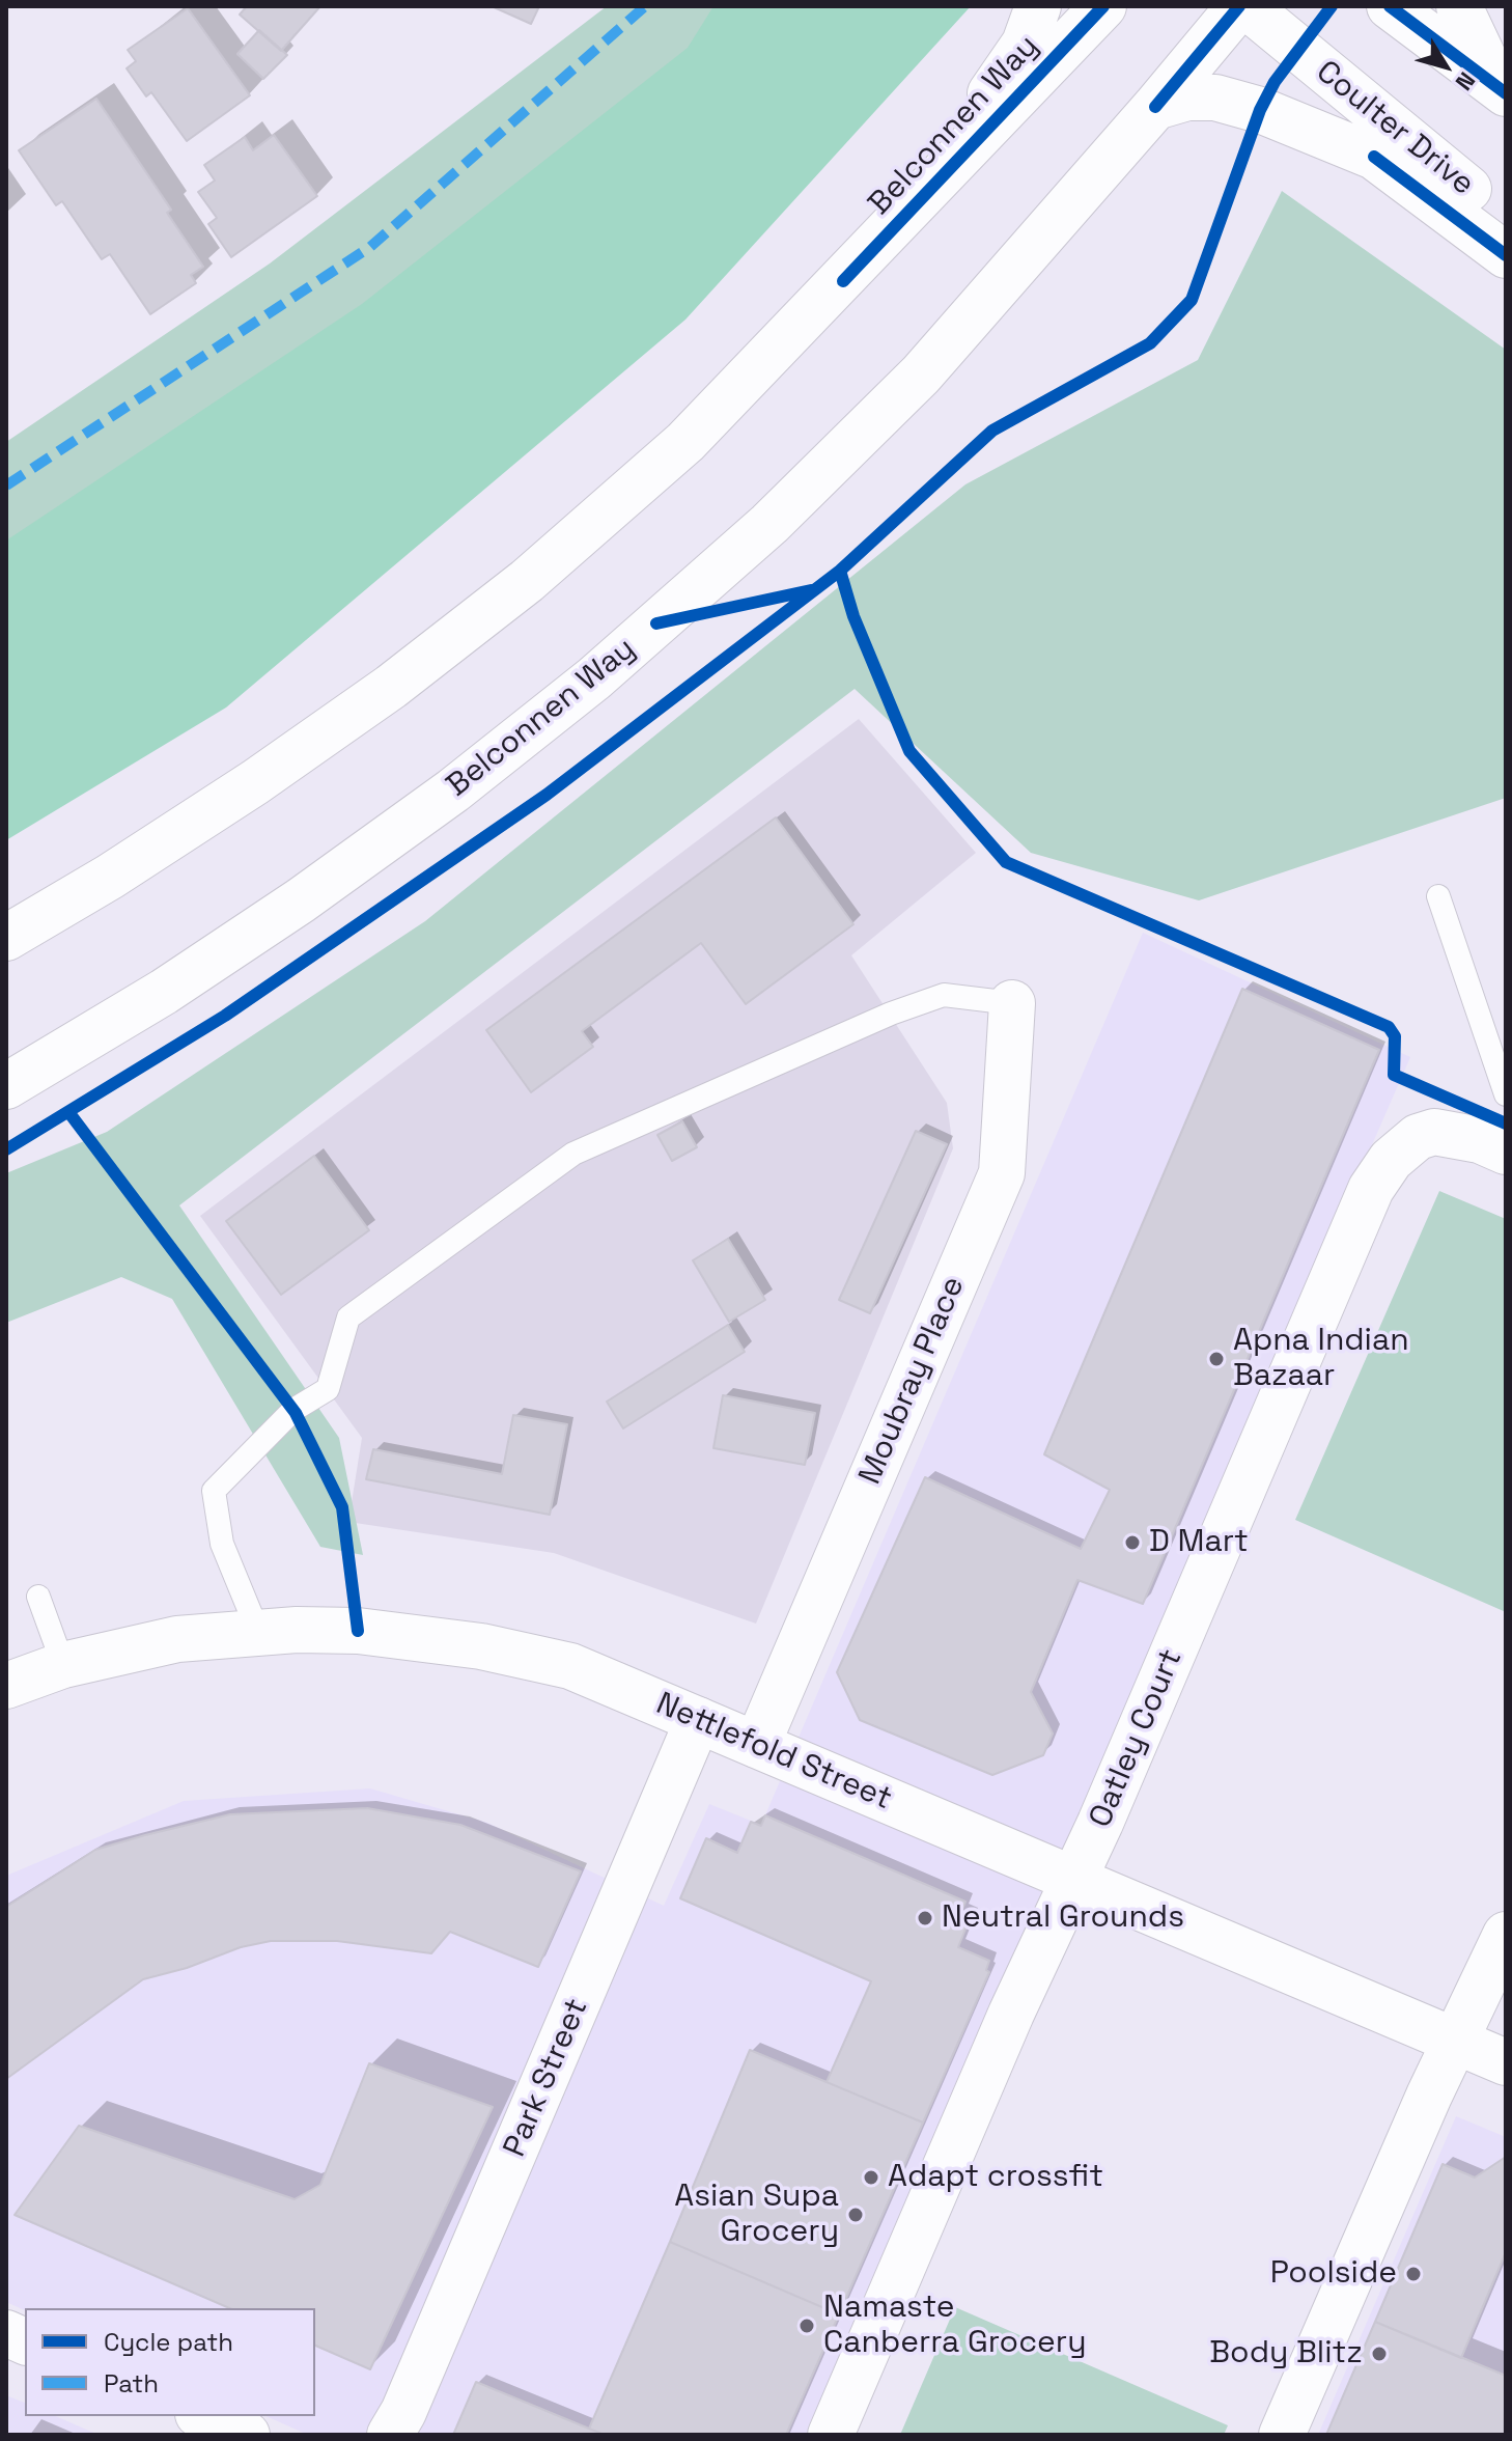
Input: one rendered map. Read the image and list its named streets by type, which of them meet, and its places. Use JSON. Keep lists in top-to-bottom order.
{
  "streets": {
    "street": [
      "Belconnen Way",
      "Coulter Drive",
      "Moubray Place",
      "Oatley Court",
      "Nettlefold Street",
      "Park Street"
    ]
  },
  "crossings": [
    ["Moubray Place", "Nettlefold Street"],
    ["Oatley Court", "Nettlefold Street"],
    ["Nettlefold Street", "Park Street"]
  ],
  "places": [
    "Apna Indian Bazaar",
    "D Mart",
    "Neutral Grounds",
    "Adapt crossfit",
    "Asian Supa Grocery",
    "Poolside",
    "Namaste Canberra Grocery",
    "Body Blitz"
  ],
  "legend": ["Cycle path", "Path"],
  "north": "bottom right"
}
